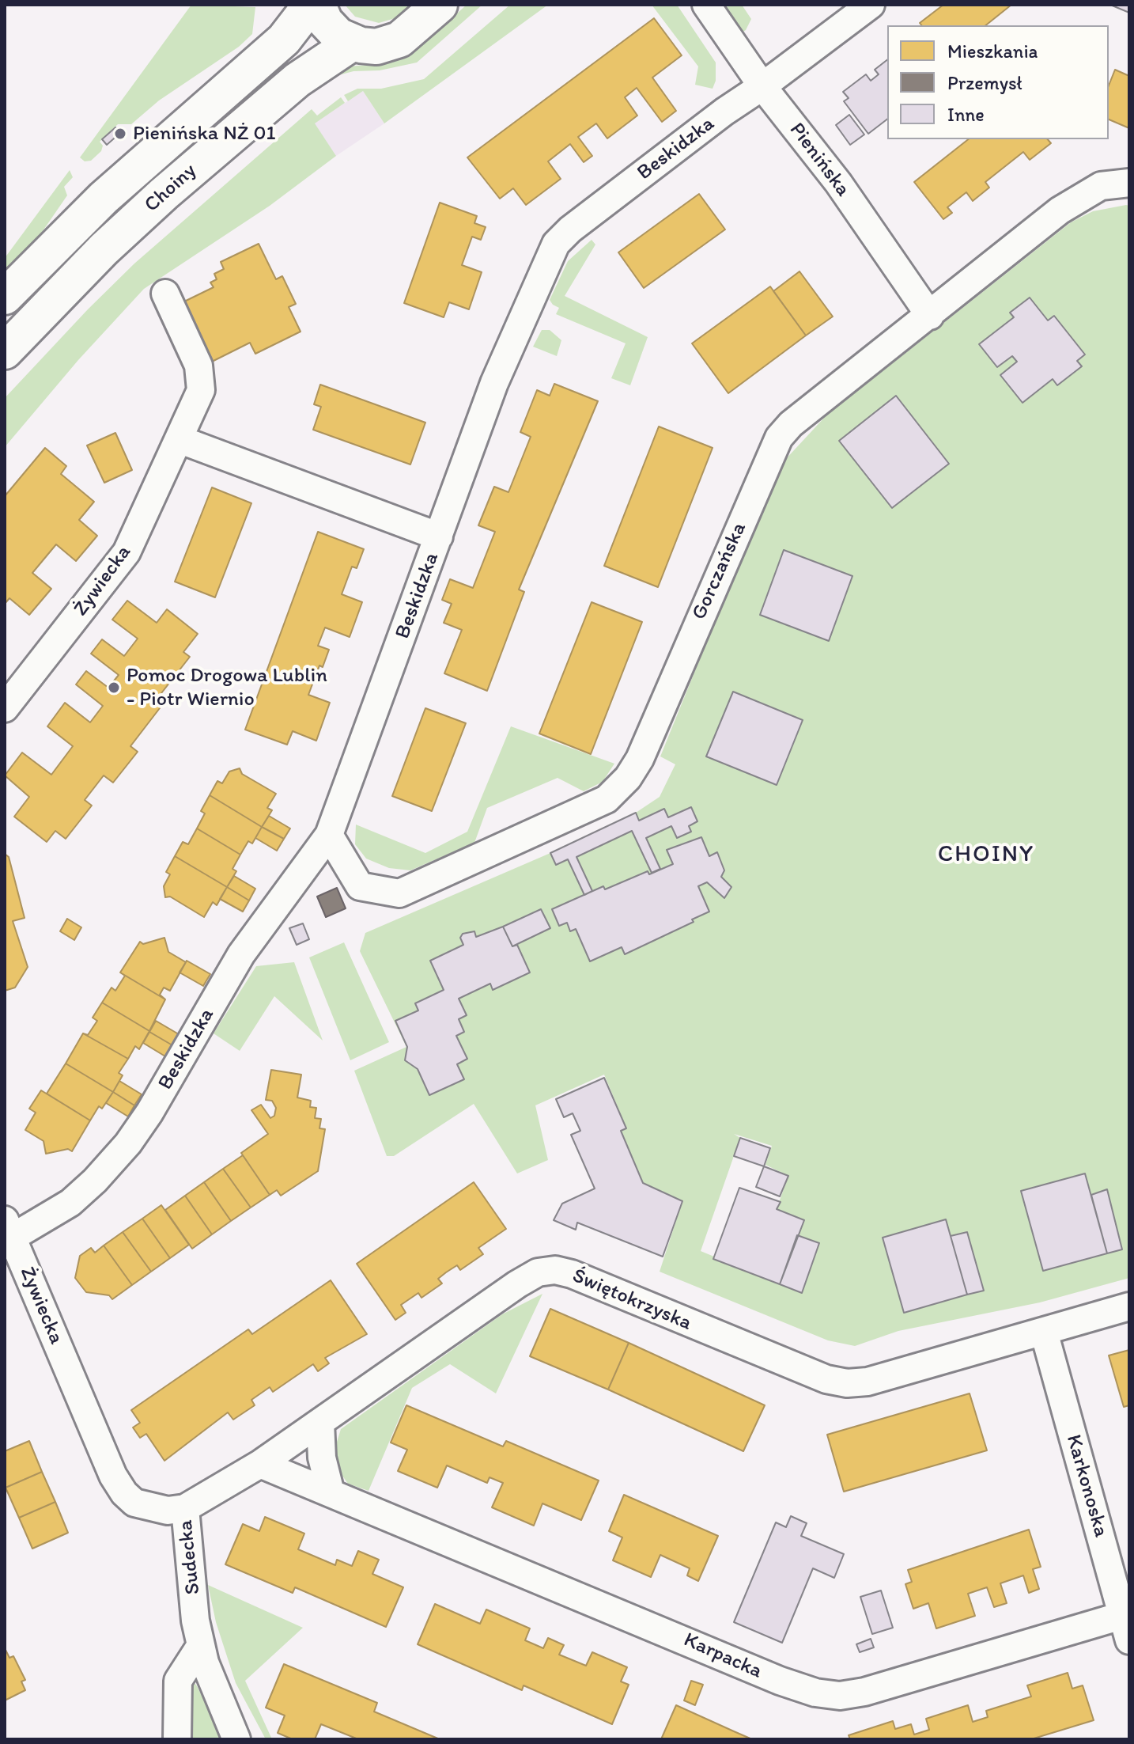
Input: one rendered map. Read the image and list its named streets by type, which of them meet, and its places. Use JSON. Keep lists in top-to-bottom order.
{
  "streets": {
    "street": [
      "Beskidzka",
      "Pienińska",
      "Choiny",
      "Gorczańska",
      "Żywiecka",
      "Świętokrzyska",
      "Karkonoska",
      "Sudecka",
      "Karpacka"
    ]
  },
  "crossings": [
    ["Beskidzka", "Pienińska"],
    ["Beskidzka", "Gorczańska"],
    ["Beskidzka", "Żywiecka"],
    ["Pienińska", "Gorczańska"],
    ["Żywiecka", "Sudecka"],
    ["Świętokrzyska", "Karkonoska"],
    ["Świętokrzyska", "Sudecka"],
    ["Świętokrzyska", "Karpacka"],
    ["Karkonoska", "Karpacka"]
  ],
  "districts": ["CHOINY"],
  "places": ["Pienińska NŻ 01", "Pomoc Drogowa Lublin - Piotr Wiernio"],
  "legend": ["Mieszkania", "Przemysł", "Inne"]
}
